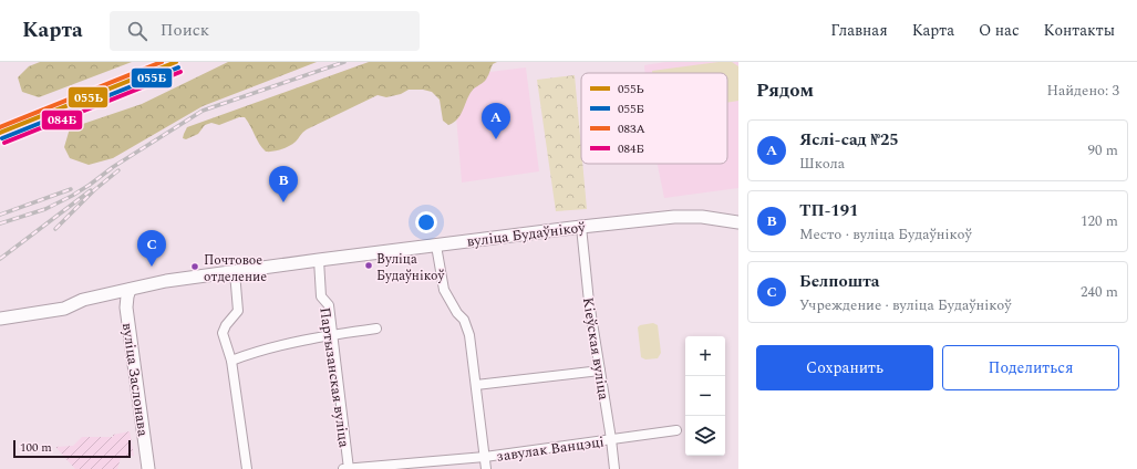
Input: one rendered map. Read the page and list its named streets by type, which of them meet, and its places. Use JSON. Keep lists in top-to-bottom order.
{
  "streets": {
    "main road": ["вуліца Будаўнікоў", "вуліца Заслонава"],
    "street": ["Кіеўская вуліца", "Партызанская вуліца", "завулак Ванцэці"]
  },
  "crossings": [
    ["вуліца Будаўнікоў", "Кіеўская вуліца"],
    ["вуліца Будаўнікоў", "Партызанская вуліца"],
    ["вуліца Будаўнікоў", "вуліца Заслонава"],
    ["Кіеўская вуліца", "завулак Ванцэці"],
    ["Партызанская вуліца", "завулак Ванцэці"]
  ],
  "places": ["Вуліца Будаўнікоў", "Почтовое отделение"],
  "lines": [
    "transit line 055Ь",
    "transit line 083А",
    "transit line 055Б",
    "transit line 084Б"
  ],
  "legend": [
    "055Ь",
    "055Б",
    "083А",
    "084Б"
  ],
  "scale_bar": "100 m",
  "page": {
    "header": "Карта",
    "search": "Поиск",
    "nav": [
      "Главная",
      "Карта",
      "О нас",
      "Контакты"
    ],
    "heading": ["Рядом", "Найдено: 3"],
    "pins": ["A", "B", "C"],
    "list": [
      {
        "mark": "A",
        "name": "Яслі-сад №25",
        "note": "Школа",
        "value": "90 m"
      },
      {
        "mark": "B",
        "name": "ТП-191",
        "note": "Место · вуліца Будаўнікоў",
        "value": "120 m"
      },
      {
        "mark": "C",
        "name": "Белпошта",
        "note": "Учреждение · вуліца Будаўнікоў",
        "value": "240 m"
      }
    ],
    "buttons": ["Сохранить", "Поделиться"],
    "map_buttons": ["+", "−"],
    "scale": "100 m"
  }
}
